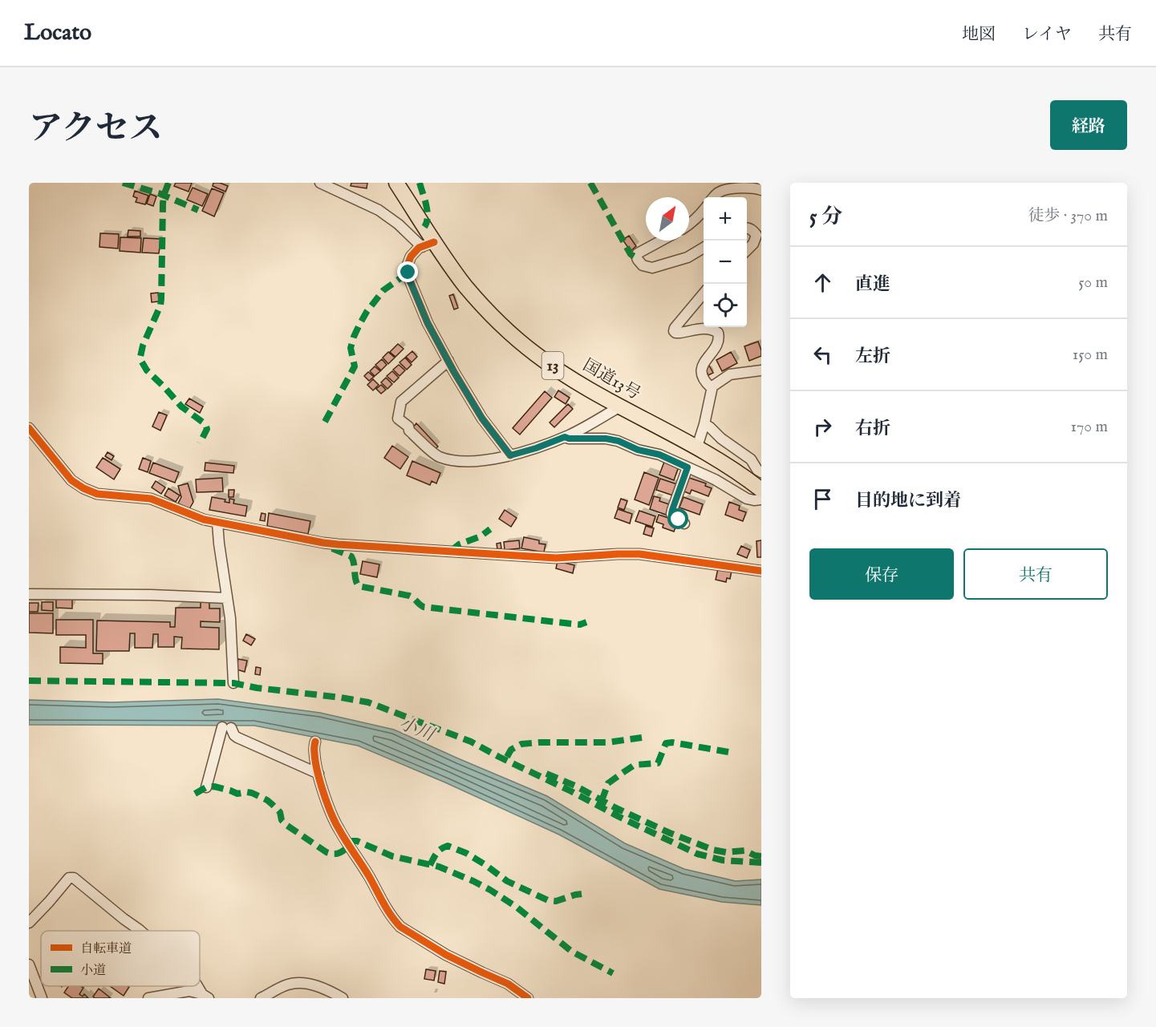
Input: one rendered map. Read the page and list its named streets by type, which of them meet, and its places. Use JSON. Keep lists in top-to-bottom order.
{
  "streets": {
    "highway": ["13", "国道13号"]
  },
  "water": ["小川"],
  "legend": ["自転車道", "小道"],
  "north": "top right",
  "page": {
    "header": "Locato",
    "nav": ["地図", "レイヤ", "共有"],
    "title": "アクセス",
    "buttons": [
      "経路",
      ["保存", "共有"]
    ],
    "heading": ["5 分", "徒歩 · 370 m"],
    "map_buttons": ["+", "−"],
    "list": [
      ["直進", "50 m"],
      ["左折", "150 m"],
      ["右折", "170 m"],
      "目的地に到着"
    ]
  }
}
